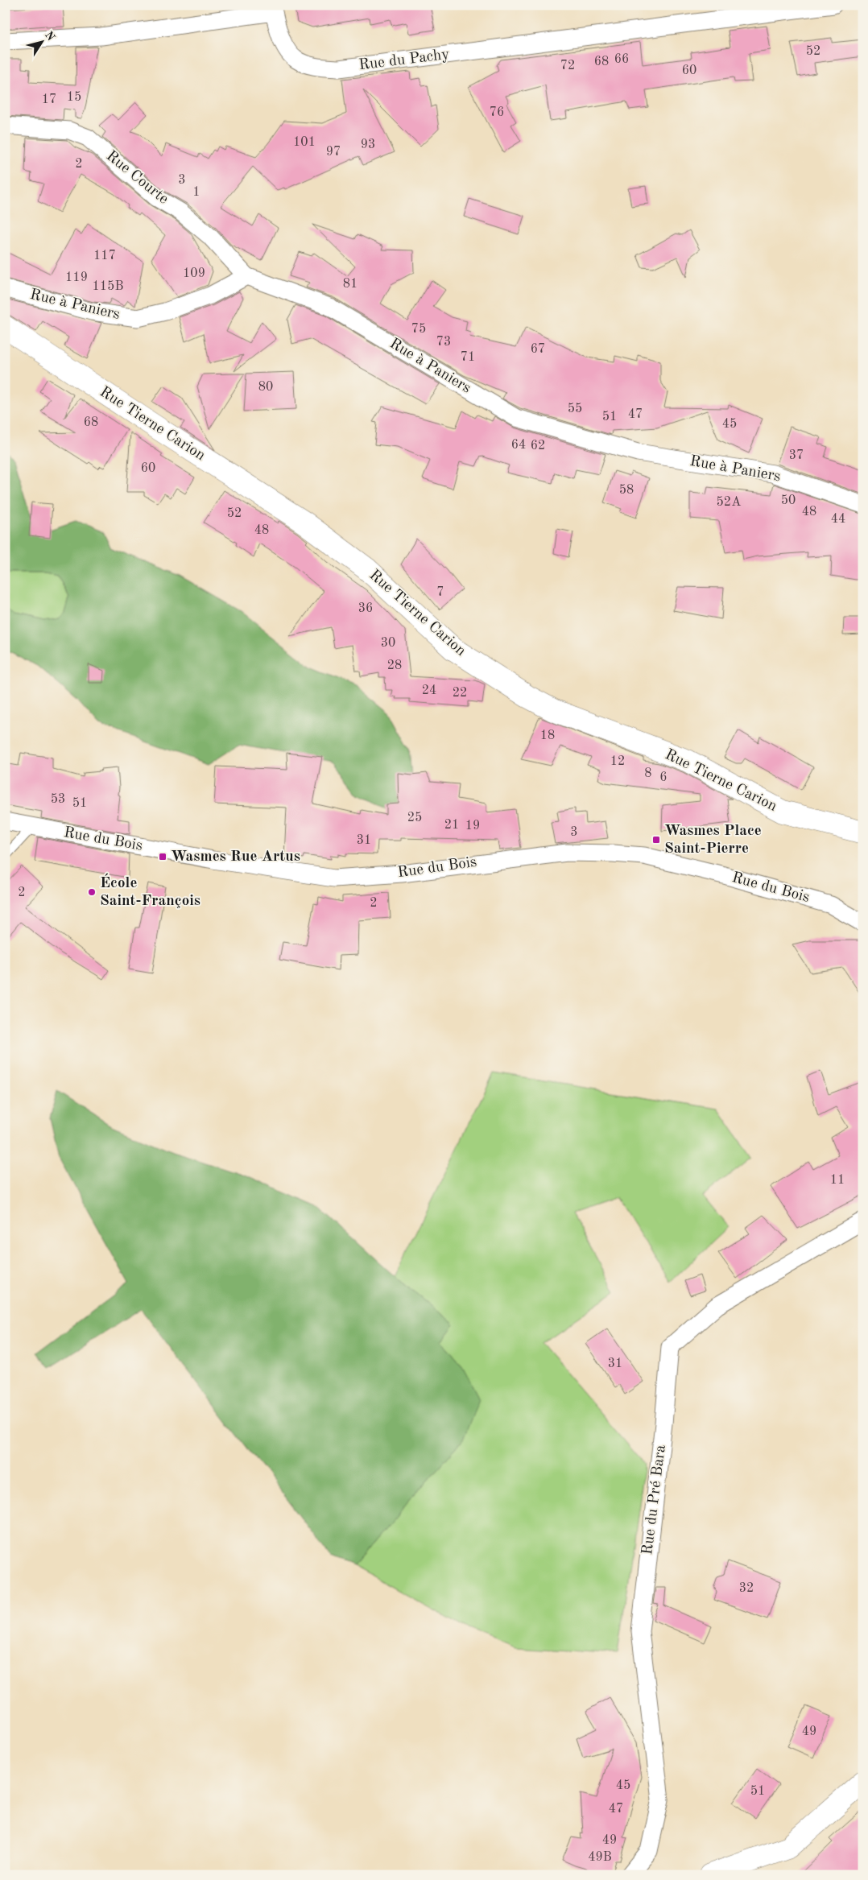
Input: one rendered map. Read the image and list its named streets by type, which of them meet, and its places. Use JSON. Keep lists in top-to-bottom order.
{
  "streets": {
    "street": [
      "Rue du Pachy",
      "Rue Courte",
      "Rue à Paniers",
      "Rue Tierne Carion",
      "Rue du Bois",
      "Rue du Pré Bara"
    ]
  },
  "crossings": [
    ["Rue Courte", "Rue à Paniers"]
  ],
  "places": {
    "transit": ["Wasmes Place Saint-Pierre", "Wasmes Rue Artus"],
    "other": ["École Saint-François"]
  },
  "house_numbers": [
    "52",
    "66",
    "68",
    "72",
    "60",
    "15",
    "17",
    "76",
    "101",
    "93",
    "97",
    "2",
    "3",
    "1",
    "117",
    "109",
    "119",
    "81",
    "115B",
    "75",
    "73",
    "67",
    "71",
    "80",
    "55",
    "47",
    "51",
    "68",
    "45",
    "64",
    "62",
    "37",
    "60",
    "58",
    "50",
    "52A",
    "48",
    "52",
    "44",
    "48",
    "7",
    "36",
    "30",
    "28",
    "24",
    "22",
    "18",
    "12",
    "8",
    "6",
    "53",
    "51",
    "25",
    "21",
    "19",
    "3",
    "31",
    "2",
    "2",
    "11",
    "31",
    "32",
    "49",
    "45",
    "51",
    "47",
    "49",
    "49B"
  ],
  "north": "top right"
}
